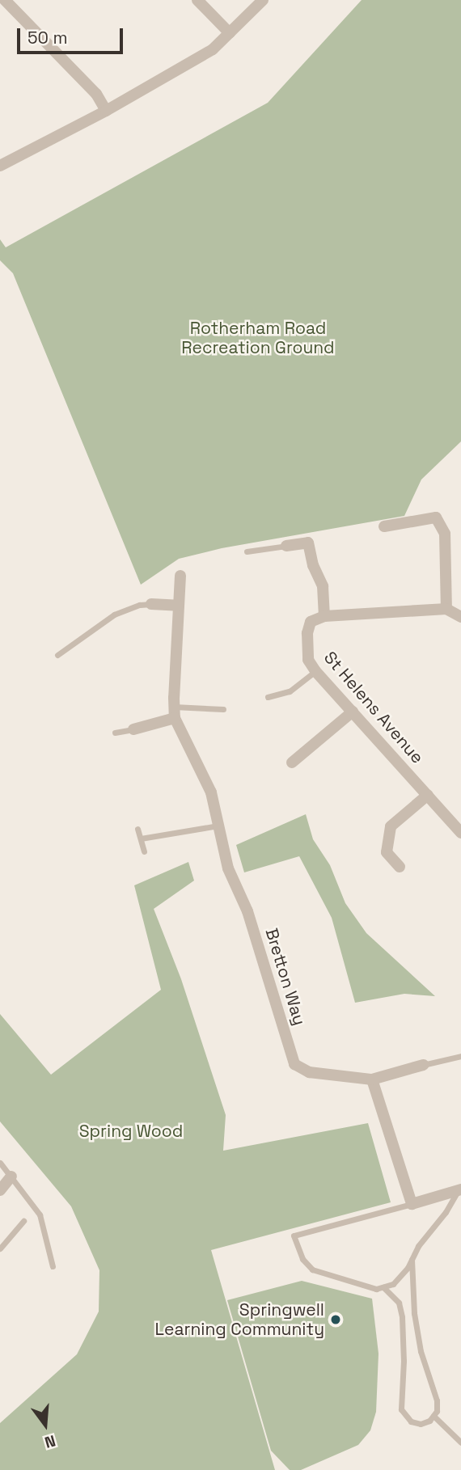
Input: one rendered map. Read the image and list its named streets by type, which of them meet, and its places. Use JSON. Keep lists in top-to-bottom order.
{
  "streets": {
    "street": ["St Helens Avenue", "Bretton Way"]
  },
  "parks": ["Rotherham Road Recreation Ground", "Spring Wood"],
  "places": ["Springwell Learning Community"],
  "scale_bar": "50 m",
  "north": "bottom"
}
